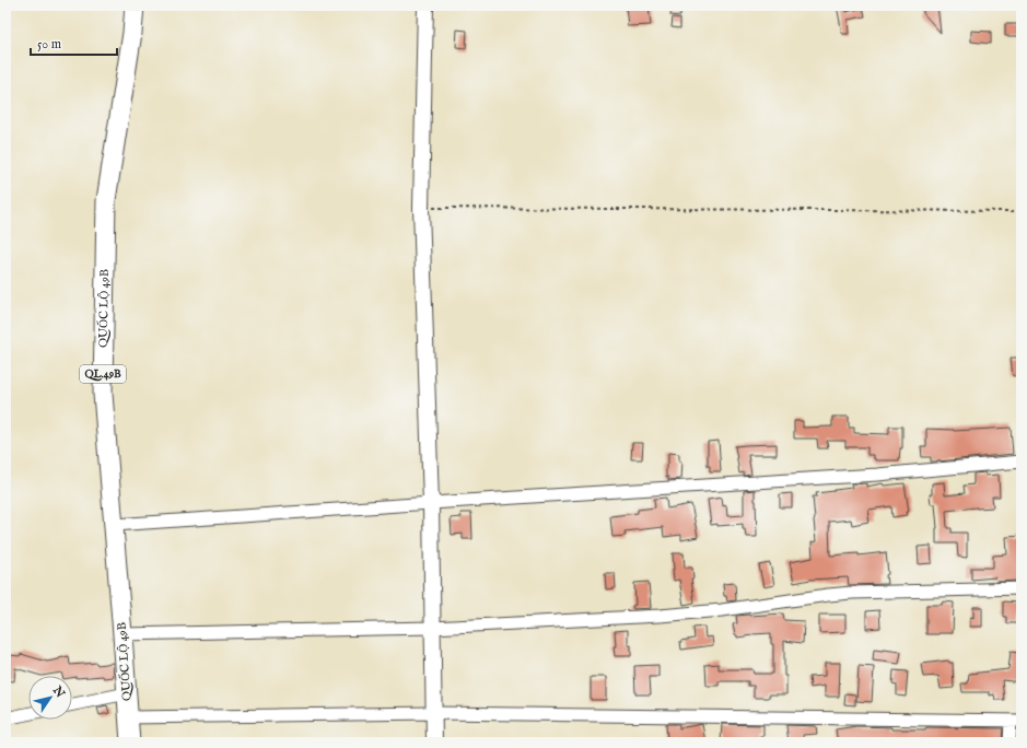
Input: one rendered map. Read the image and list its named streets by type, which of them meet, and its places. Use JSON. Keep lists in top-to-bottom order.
{
  "streets": {
    "main road": ["QUỐC LỘ 49B", "QL.49B"]
  },
  "scale_bar": "50 m",
  "north": "top right"
}
